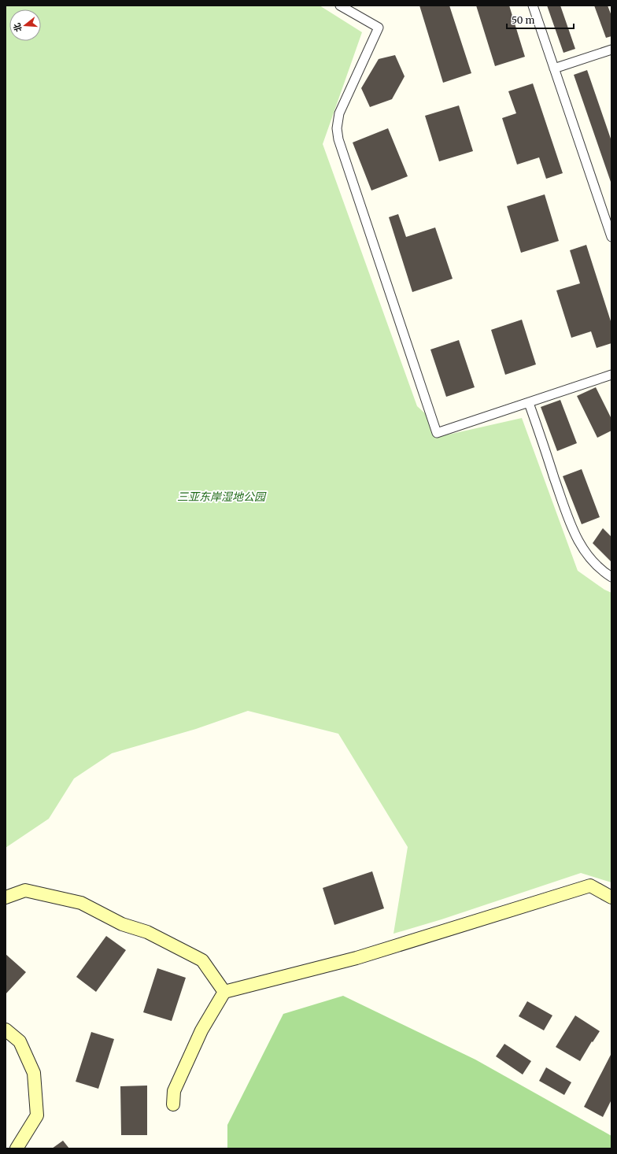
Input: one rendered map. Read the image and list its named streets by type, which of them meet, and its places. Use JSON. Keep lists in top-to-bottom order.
{
  "parks": ["三亚东岸湿地公园"],
  "scale_bar": "50 m",
  "north": "left"
}
